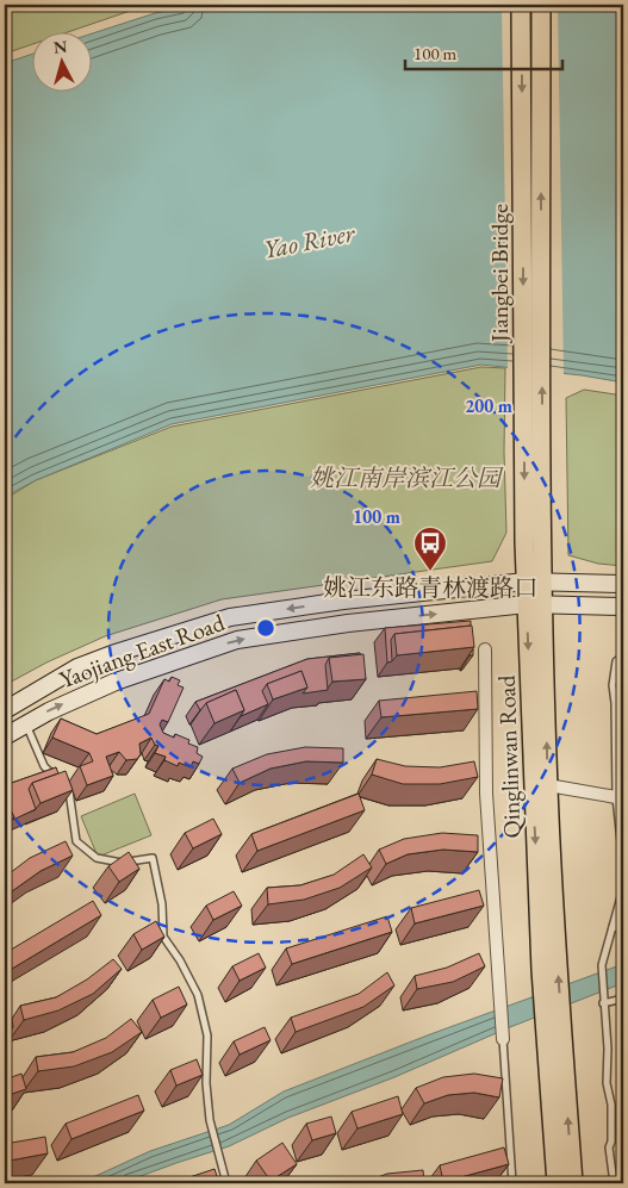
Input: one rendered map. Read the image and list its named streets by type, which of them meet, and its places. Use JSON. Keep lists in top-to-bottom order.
{
  "streets": {
    "main road": ["Jiangbei Bridge", "Yaojiang East Road", "Qinglinwan Road"]
  },
  "crossings": [
    ["Jiangbei Bridge", "Qinglinwan Road"],
    ["Yaojiang East Road", "Qinglinwan Road"]
  ],
  "water": ["Yao River"],
  "parks": ["姚江南岸滨江公园"],
  "places": {
    "bus stop": ["姚江东路青林渡路口"]
  },
  "scale_bar": "100 m",
  "north": "top",
  "rings": ["200 m", "100 m"]
}
